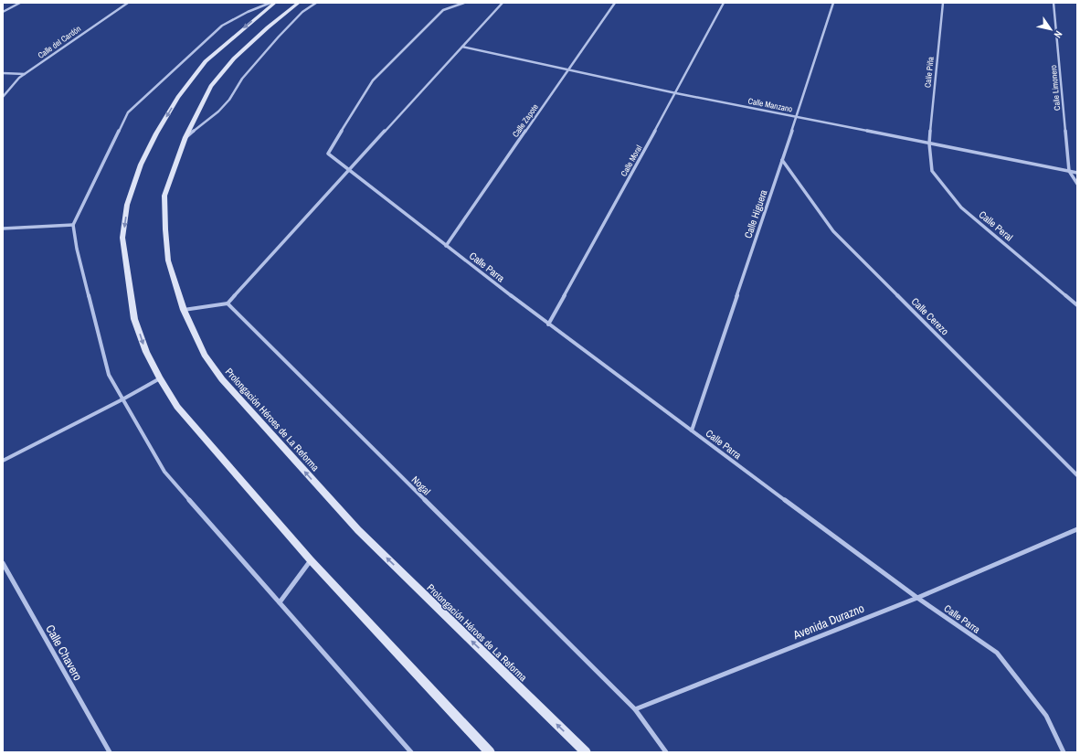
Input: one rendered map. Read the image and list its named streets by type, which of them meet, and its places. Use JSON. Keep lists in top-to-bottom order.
{
  "streets": {
    "main road": ["Prolongación Héroes de La Reforma"],
    "street": [
      "Calle del Cardón",
      "Calle Piña",
      "Calle Limonero",
      "Calle Manzano",
      "Calle Zapote",
      "Calle Moral",
      "Calle Higuera",
      "Calle Peral",
      "Calle Parra",
      "Calle Cerezo",
      "Nogal",
      "Avenida Durazno",
      "Calle Chavero"
    ]
  },
  "crossings": [
    ["Calle Piña", "Calle Manzano"],
    ["Calle Piña", "Calle Peral"],
    ["Calle Limonero", "Calle Manzano"],
    ["Calle Manzano", "Calle Zapote"],
    ["Calle Manzano", "Calle Moral"],
    ["Calle Manzano", "Calle Higuera"],
    ["Calle Manzano", "Calle Peral"],
    ["Calle Zapote", "Calle Parra"],
    ["Calle Moral", "Calle Parra"],
    ["Calle Higuera", "Calle Parra"],
    ["Calle Higuera", "Calle Cerezo"],
    ["Calle Parra", "Avenida Durazno"],
    ["Nogal", "Avenida Durazno"]
  ],
  "north": "bottom right"
}
